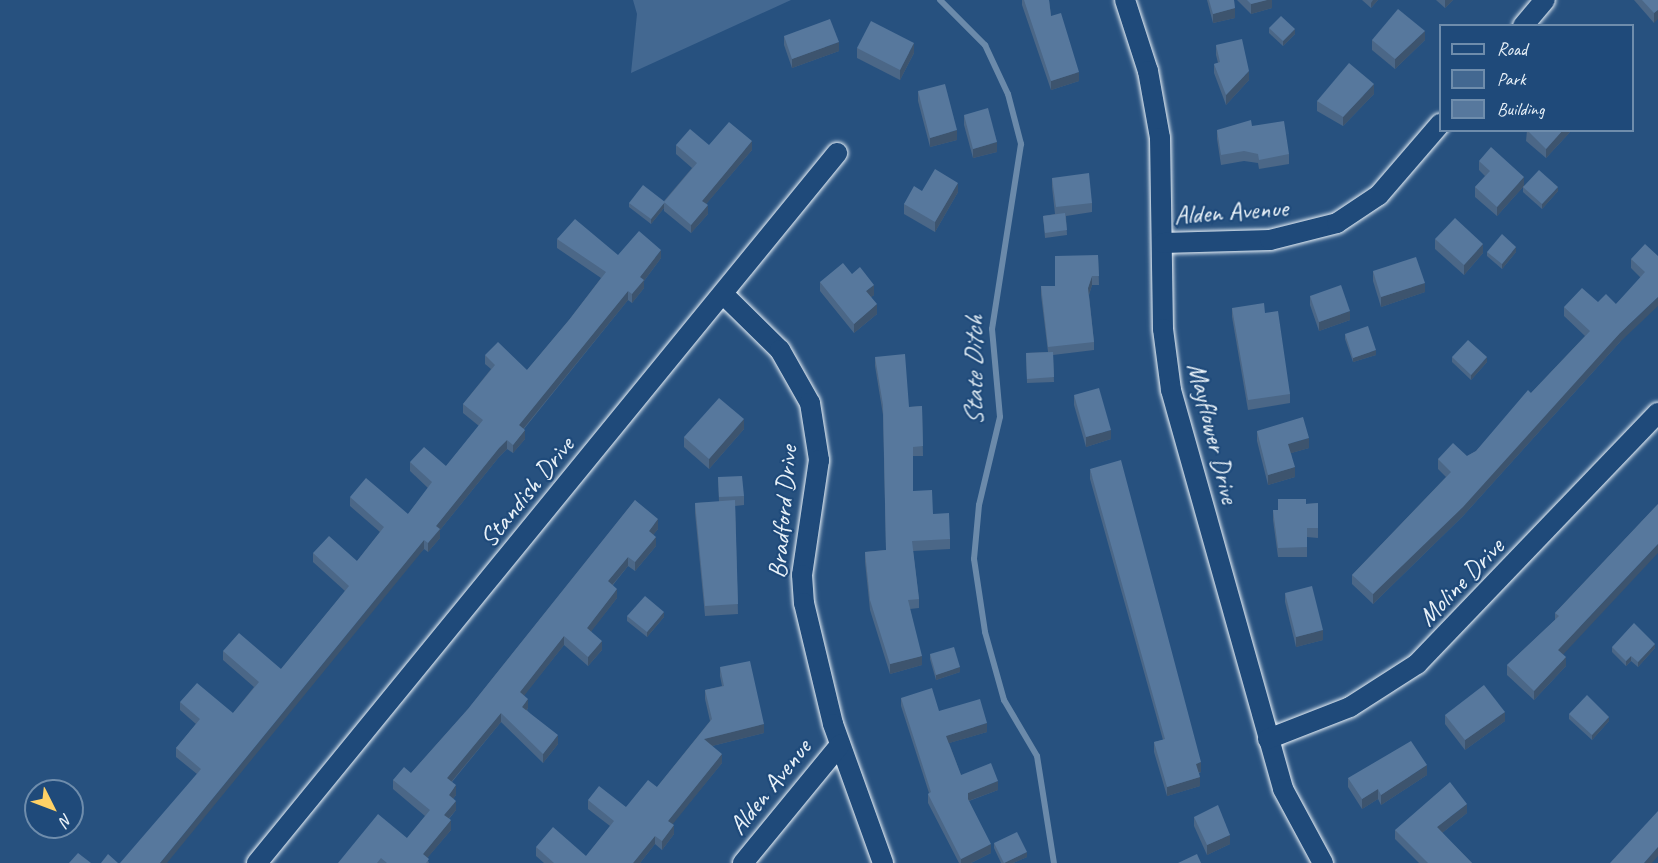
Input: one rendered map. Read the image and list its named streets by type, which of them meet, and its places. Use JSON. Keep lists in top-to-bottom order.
{
  "streets": {
    "street": [
      "Alden Avenue",
      "Mayflower Drive",
      "Standish Drive",
      "Bradford Drive",
      "Moline Drive"
    ]
  },
  "crossings": [
    ["Alden Avenue", "Mayflower Drive"],
    ["Alden Avenue", "Bradford Drive"],
    ["Mayflower Drive", "Moline Drive"],
    ["Standish Drive", "Bradford Drive"]
  ],
  "water": ["State Ditch"],
  "legend": ["Road", "Park", "Building"],
  "north": "bottom right"
}
